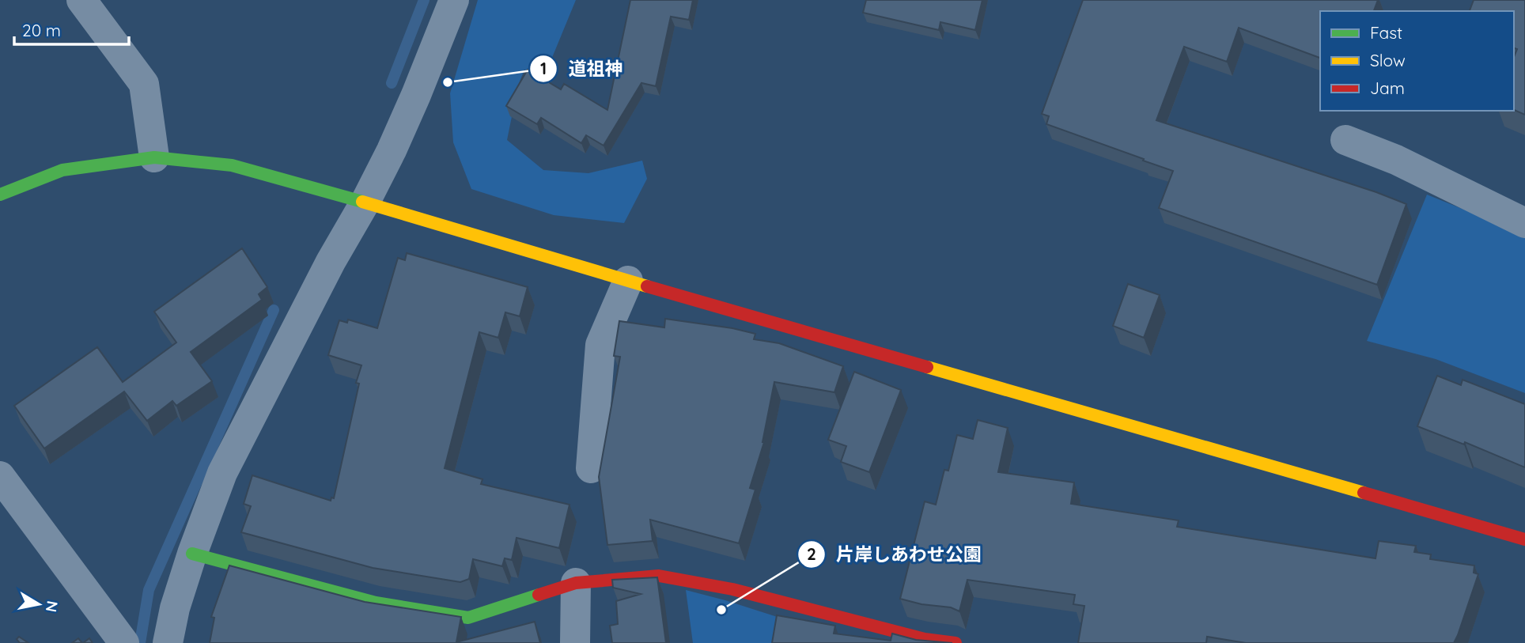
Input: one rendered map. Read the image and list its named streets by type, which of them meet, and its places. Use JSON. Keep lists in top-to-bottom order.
{
  "places": ["道祖神", "片岸しあわせ公園"],
  "legend": ["Fast", "Slow", "Jam"],
  "scale_bar": "20 m",
  "north": "right"
}
